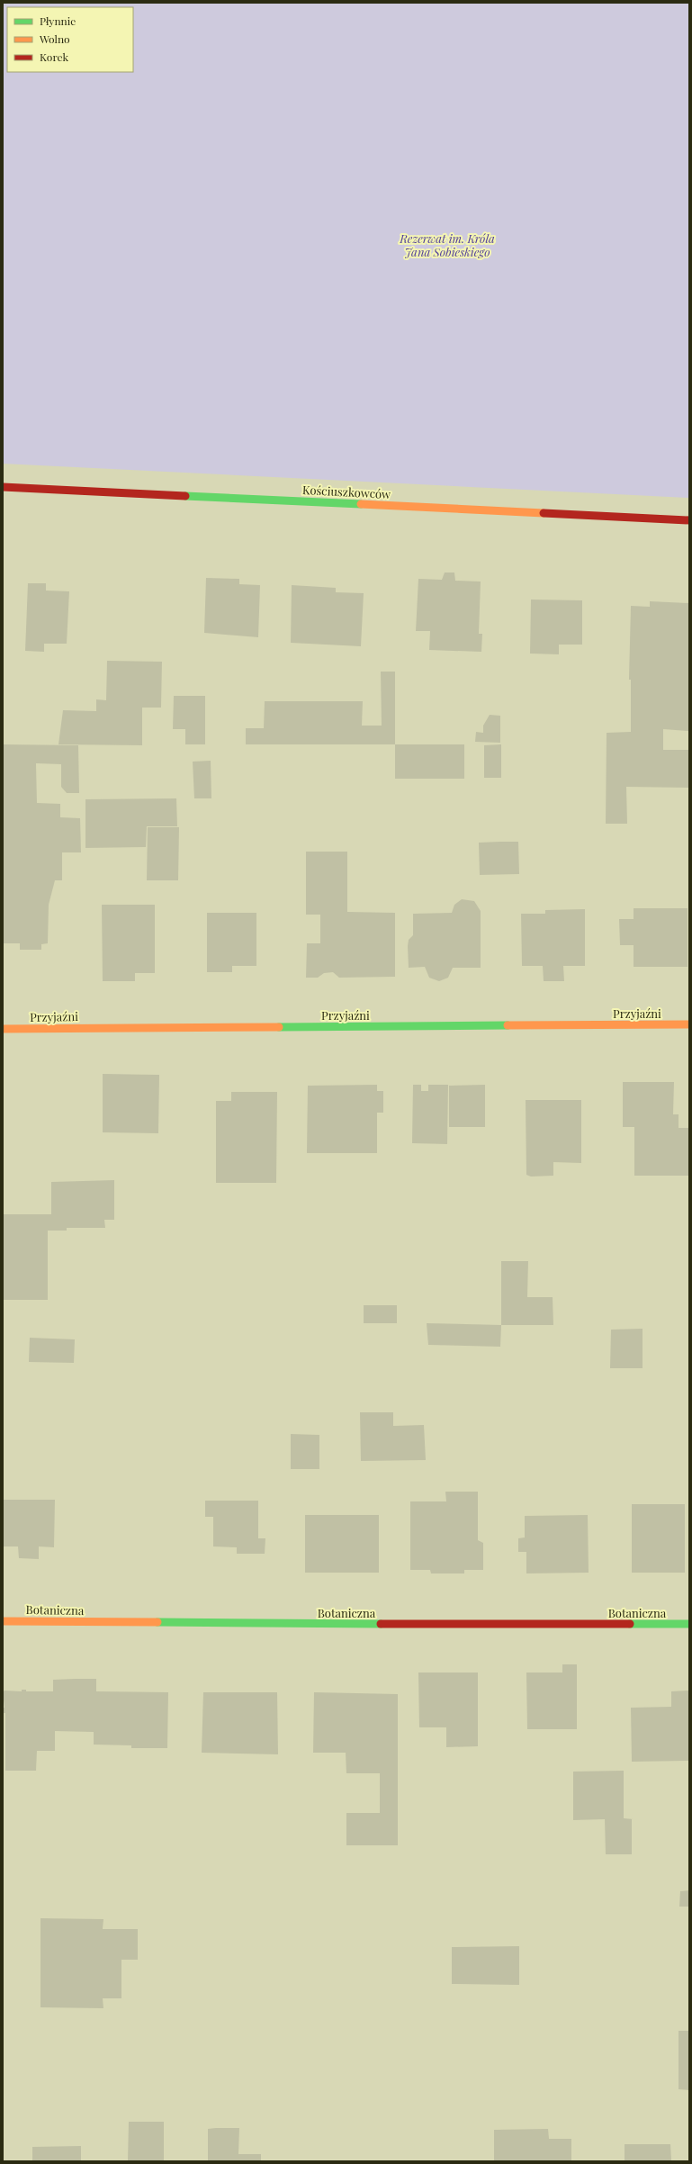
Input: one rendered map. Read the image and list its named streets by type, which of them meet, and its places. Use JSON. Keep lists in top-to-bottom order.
{
  "streets": {
    "street": ["Kościuszkowców", "Przyjaźni", "Botaniczna"]
  },
  "parks": ["Rezerwat im. Króla Jana Sobieskiego"],
  "legend": ["Płynnie", "Wolno", "Korek"]
}
